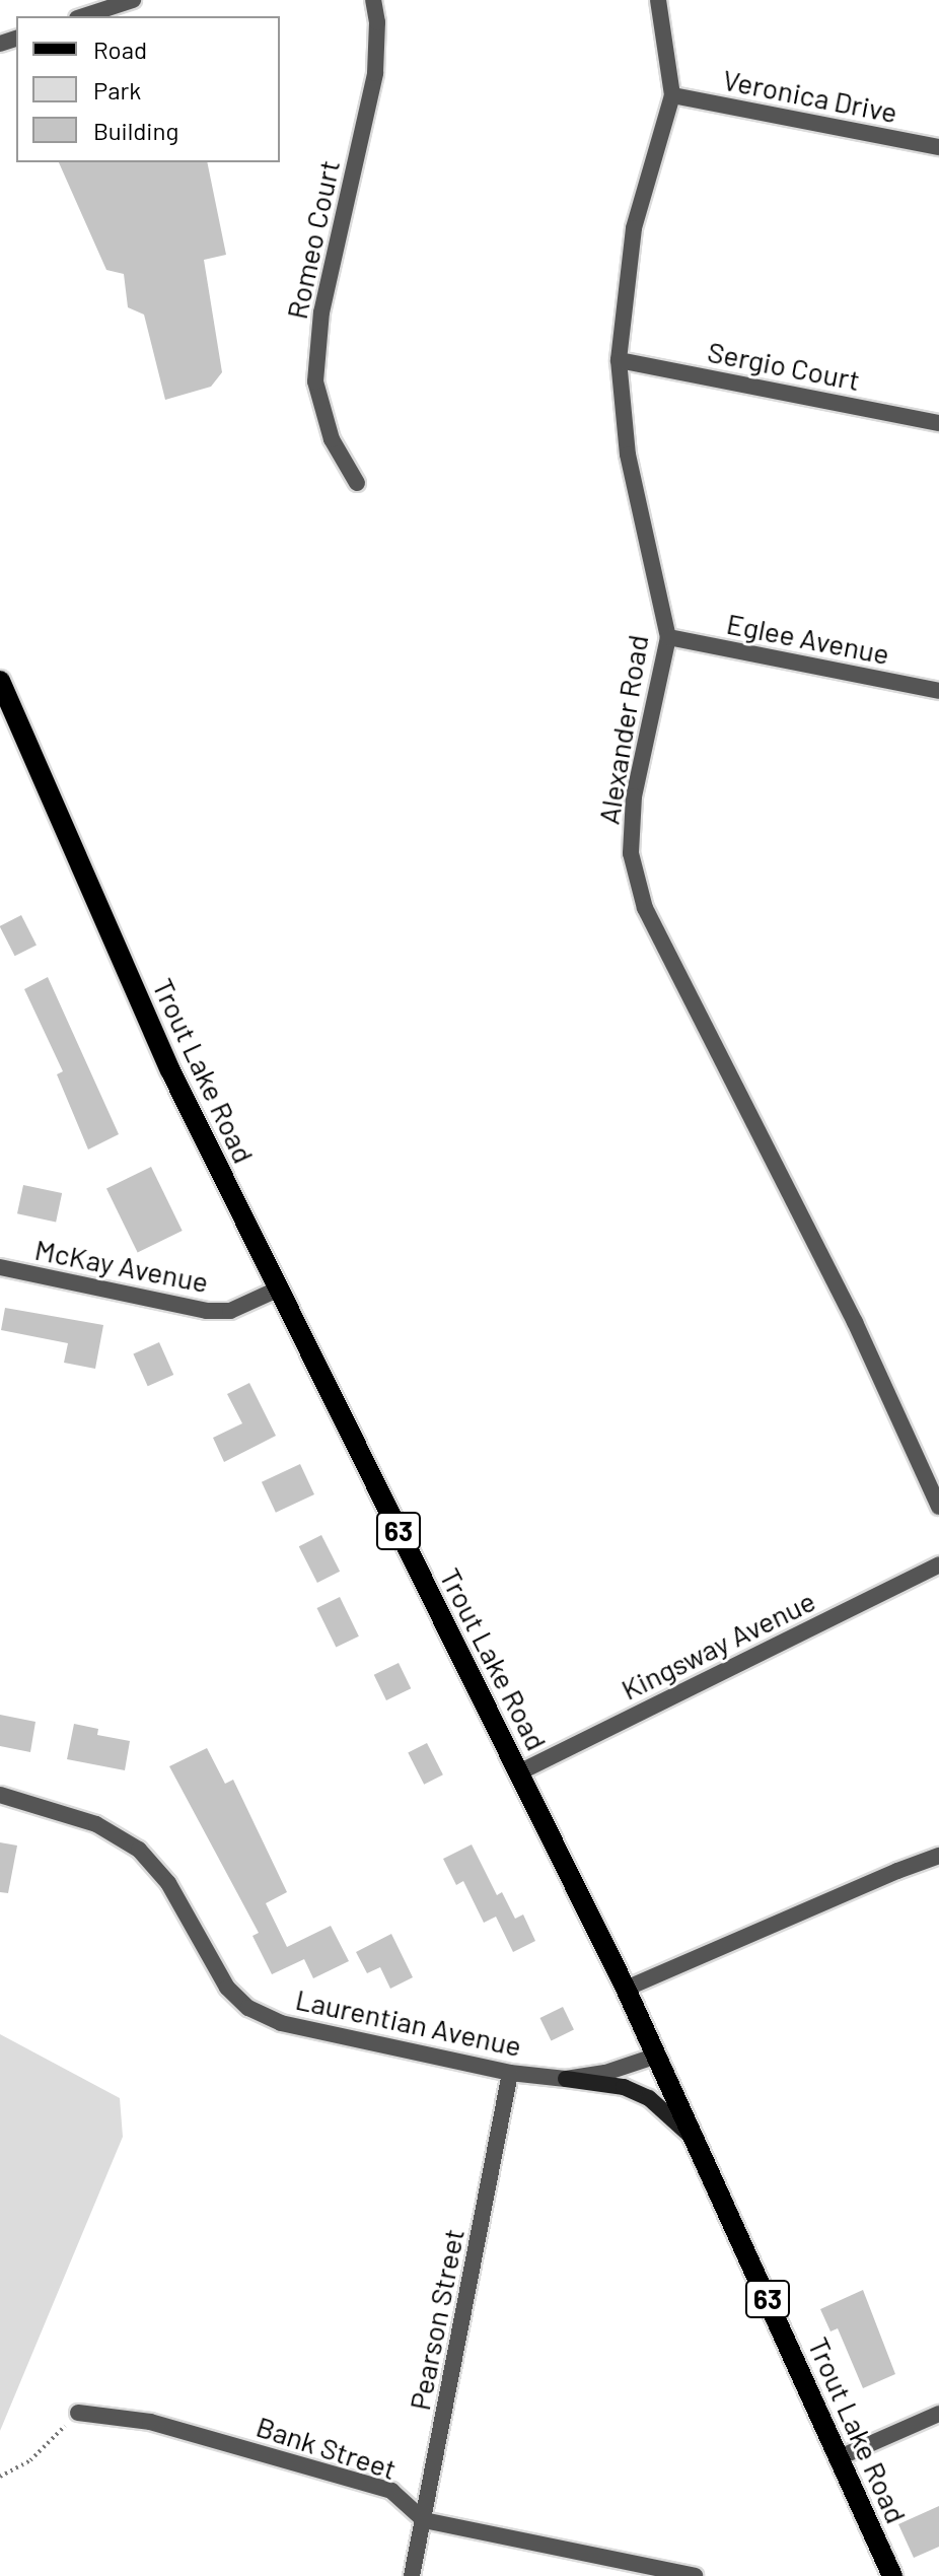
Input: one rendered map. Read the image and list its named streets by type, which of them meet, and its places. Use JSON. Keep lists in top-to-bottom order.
{
  "streets": {
    "main road": ["Trout Lake Road", "63"],
    "street": [
      "Veronica Drive",
      "Romeo Court",
      "Sergio Court",
      "Eglee Avenue",
      "Alexander Road",
      "McKay Avenue",
      "Kingsway Avenue",
      "Laurentian Avenue",
      "Pearson Street",
      "Bank Street"
    ]
  },
  "crossings": [
    ["Veronica Drive", "Alexander Road"],
    ["Sergio Court", "Alexander Road"],
    ["Eglee Avenue", "Alexander Road"],
    ["Trout Lake Road", "McKay Avenue"],
    ["Trout Lake Road", "Kingsway Avenue"],
    ["Trout Lake Road", "Laurentian Avenue"],
    ["Laurentian Avenue", "Pearson Street"],
    ["Pearson Street", "Bank Street"]
  ],
  "legend": ["Road", "Park", "Building"]
}
